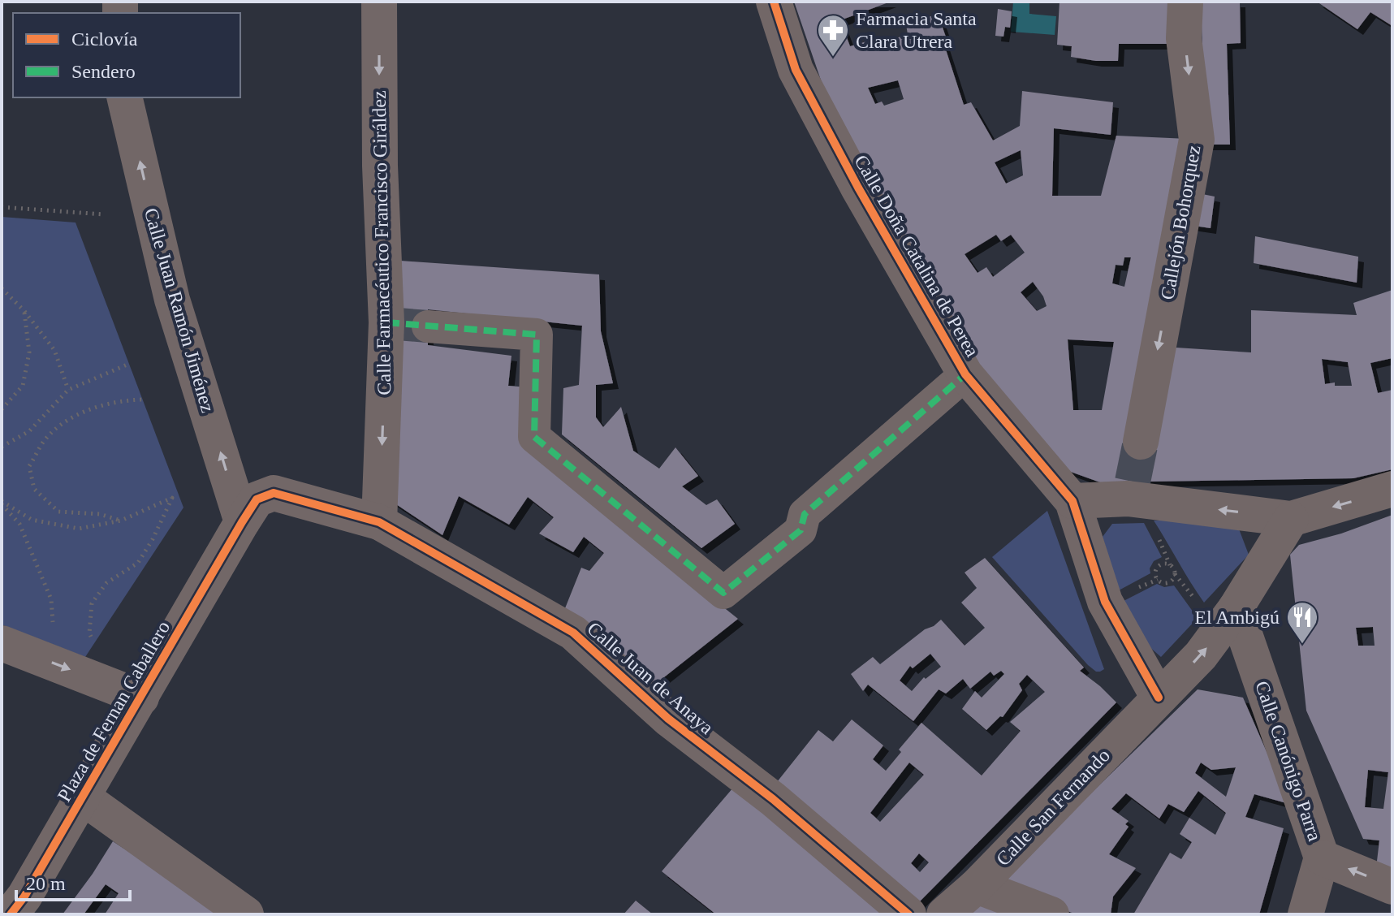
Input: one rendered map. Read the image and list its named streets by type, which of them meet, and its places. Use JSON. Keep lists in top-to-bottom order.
{
  "streets": {
    "street": [
      "Callejón Bohorquez",
      "Calle Farmacéutico Francisco Giráldez",
      "Calle Doña Catalina de Perea",
      "Calle Juan Ramón Jiménez",
      "Calle Juan de Anaya",
      "Plaza de Fernan Caballero",
      "Calle Canónigo Parra",
      "Calle San Fernando"
    ]
  },
  "crossings": [
    ["Calle Farmacéutico Francisco Giráldez", "Calle Juan de Anaya"],
    ["Calle Juan Ramón Jiménez", "Calle Juan de Anaya"],
    ["Calle Juan Ramón Jiménez", "Plaza de Fernan Caballero"],
    ["Calle Juan de Anaya", "Plaza de Fernan Caballero"],
    ["Calle Canónigo Parra", "Calle San Fernando"]
  ],
  "one_way": ["Callejón Bohorquez", "Calle Farmacéutico Francisco Giráldez", "Calle Juan Ramón Jiménez"],
  "places": {
    "pharmacy": ["Farmacia Santa Clara Utrera"],
    "restaurant": ["El Ambigú"]
  },
  "legend": ["Ciclovía", "Sendero"],
  "scale_bar": "20 m"
}
